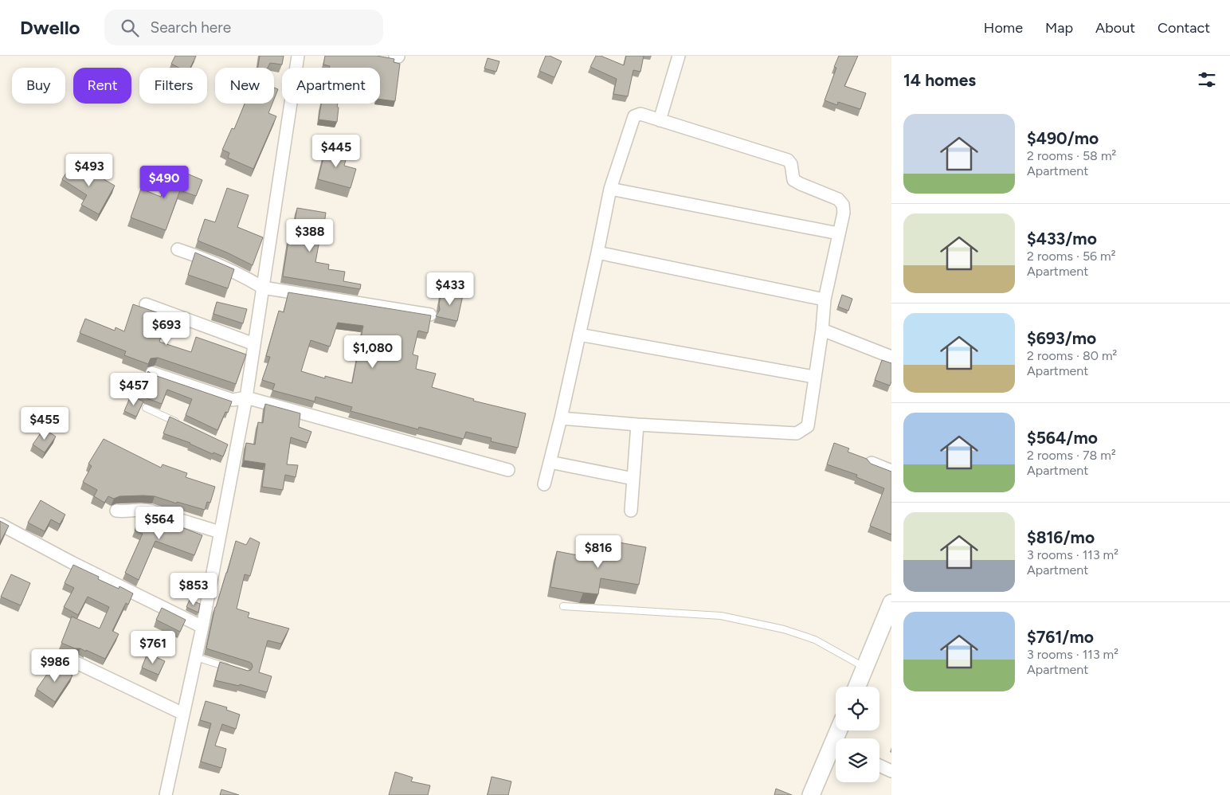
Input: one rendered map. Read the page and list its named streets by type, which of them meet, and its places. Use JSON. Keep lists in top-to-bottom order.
{
  "page": {
    "header": "Dwello",
    "search": "Search here",
    "nav": [
      "Home",
      "Map",
      "About",
      "Contact"
    ],
    "heading": "14 homes",
    "chip": [
      "Buy",
      "Rent",
      "Filters",
      "New",
      "Apartment"
    ],
    "list": [
      {
        "name": "$490/mo",
        "note": "2 rooms · 58 m² · Apartment"
      },
      {
        "name": "$433/mo",
        "note": "2 rooms · 56 m² · Apartment"
      },
      {
        "name": "$693/mo",
        "note": "2 rooms · 80 m² · Apartment"
      },
      {
        "name": "$564/mo",
        "note": "2 rooms · 78 m² · Apartment"
      },
      {
        "name": "$816/mo",
        "note": "3 rooms · 113 m² · Apartment"
      },
      {
        "name": "$761/mo",
        "note": "3 rooms · 113 m² · Apartment"
      }
    ],
    "price": [
      "$445",
      "$493",
      "$490",
      "$388",
      "$433",
      "$693",
      "$1,080",
      "$457",
      "$455",
      "$564",
      "$816",
      "$853",
      "$761",
      "$986"
    ]
  }
}
